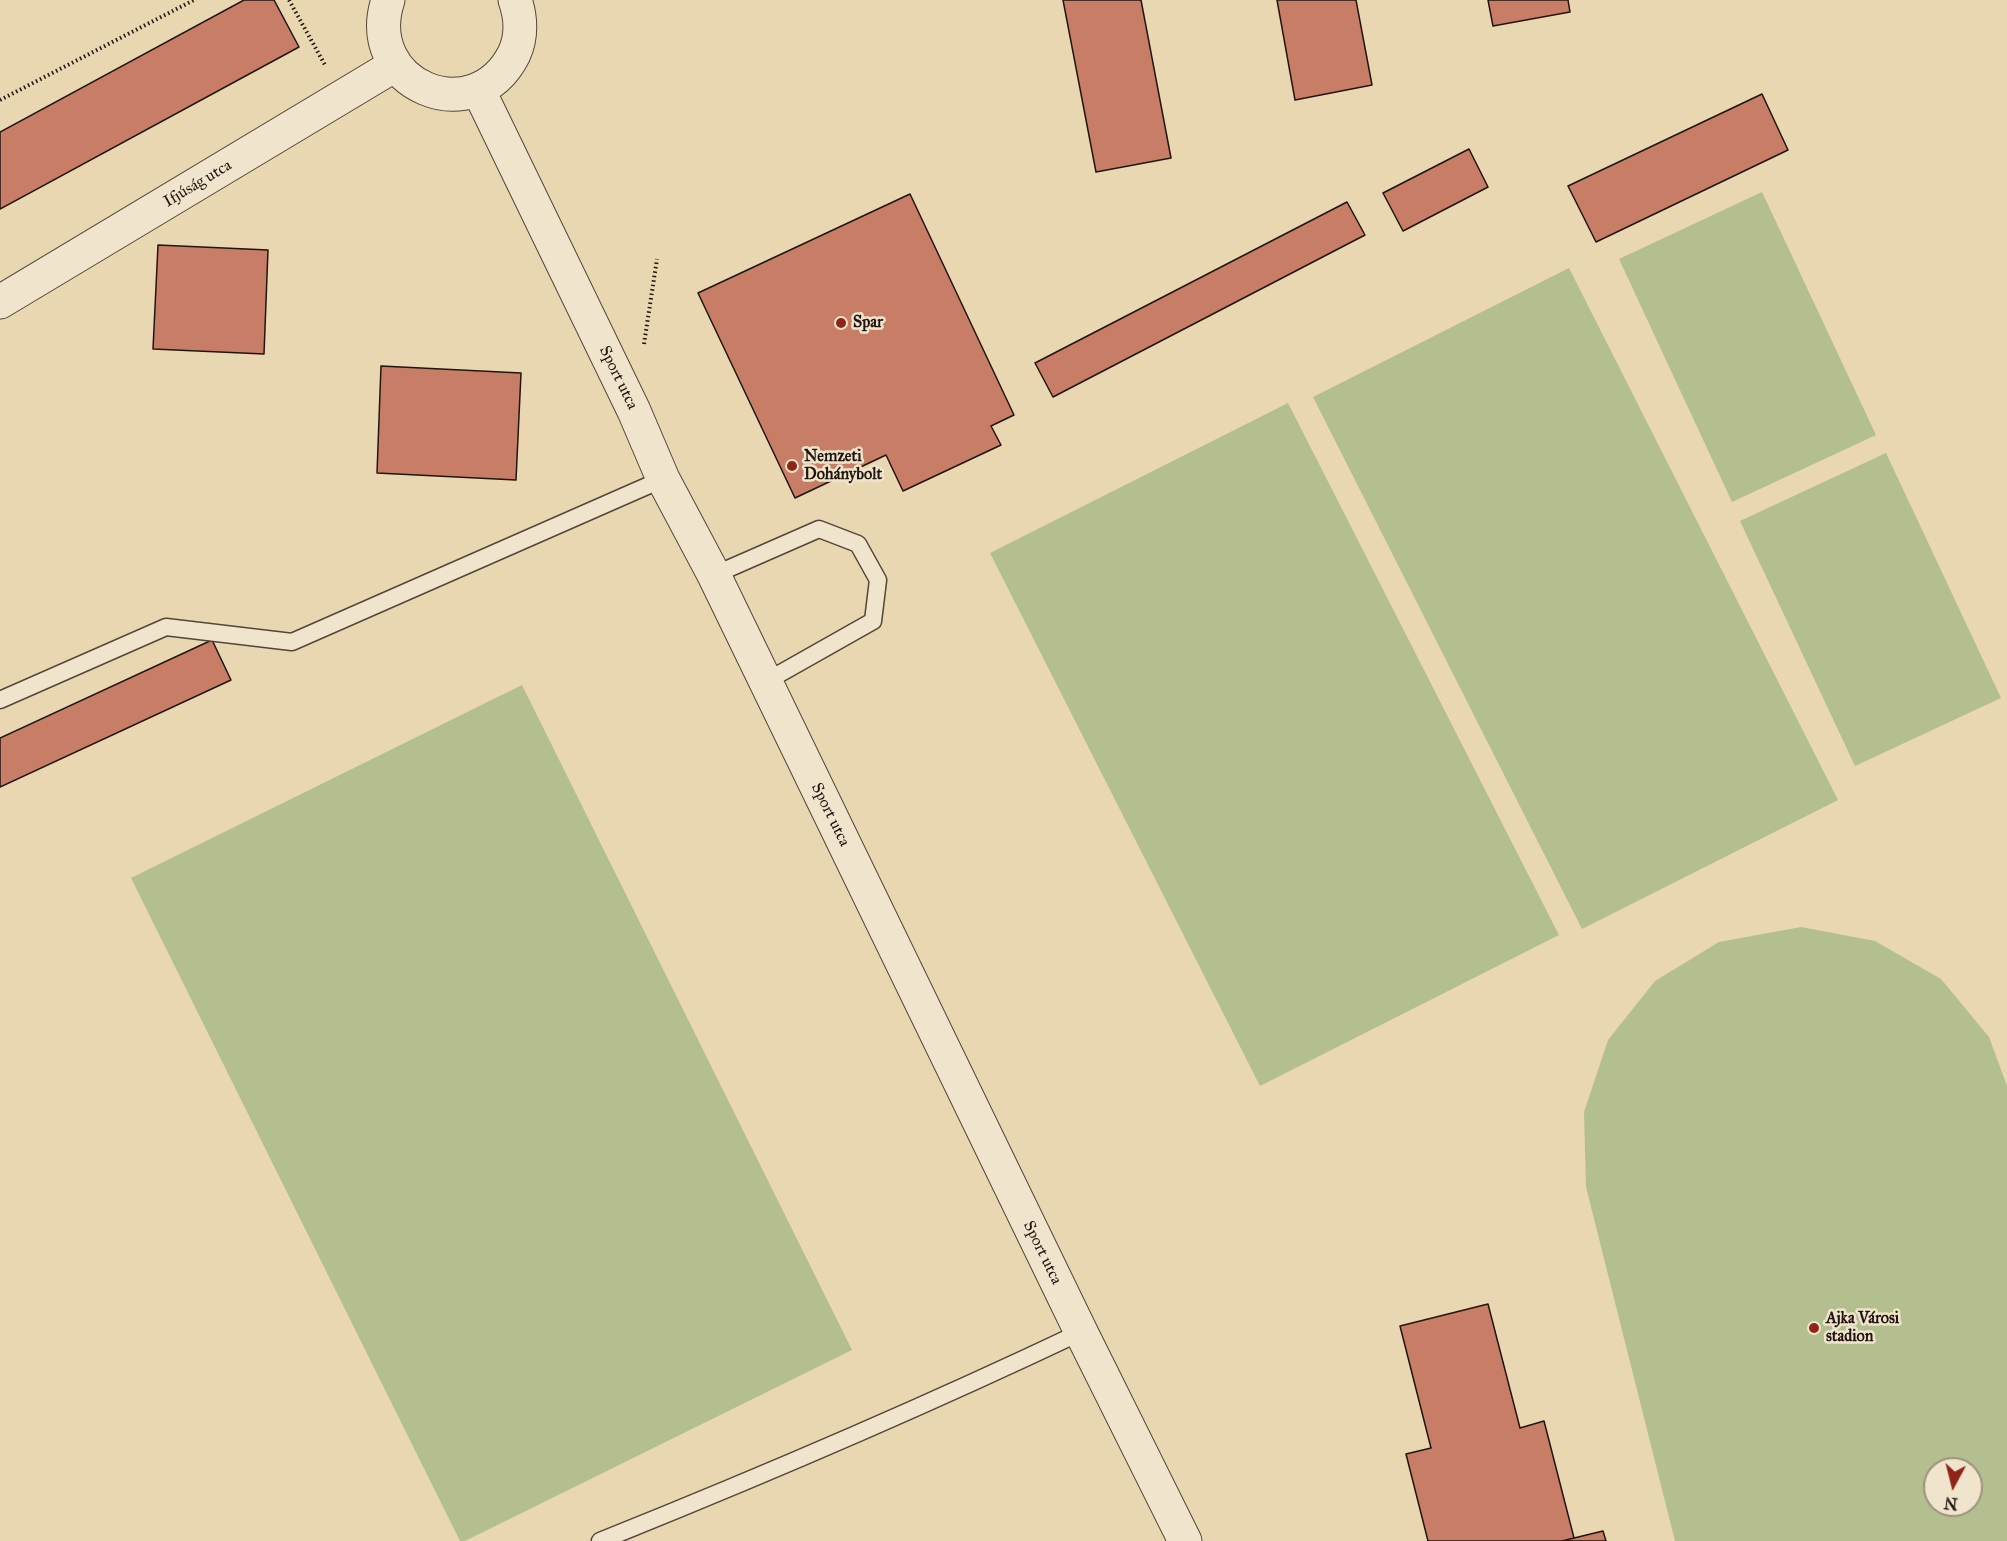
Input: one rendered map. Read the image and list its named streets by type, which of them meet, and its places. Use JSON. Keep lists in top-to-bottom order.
{
  "streets": {
    "street": ["Ifjúság utca", "Sport utca"]
  },
  "places": ["Spar", "Nemzeti Dohánybolt", "Ajka Városi stadion"],
  "north": "bottom"
}
